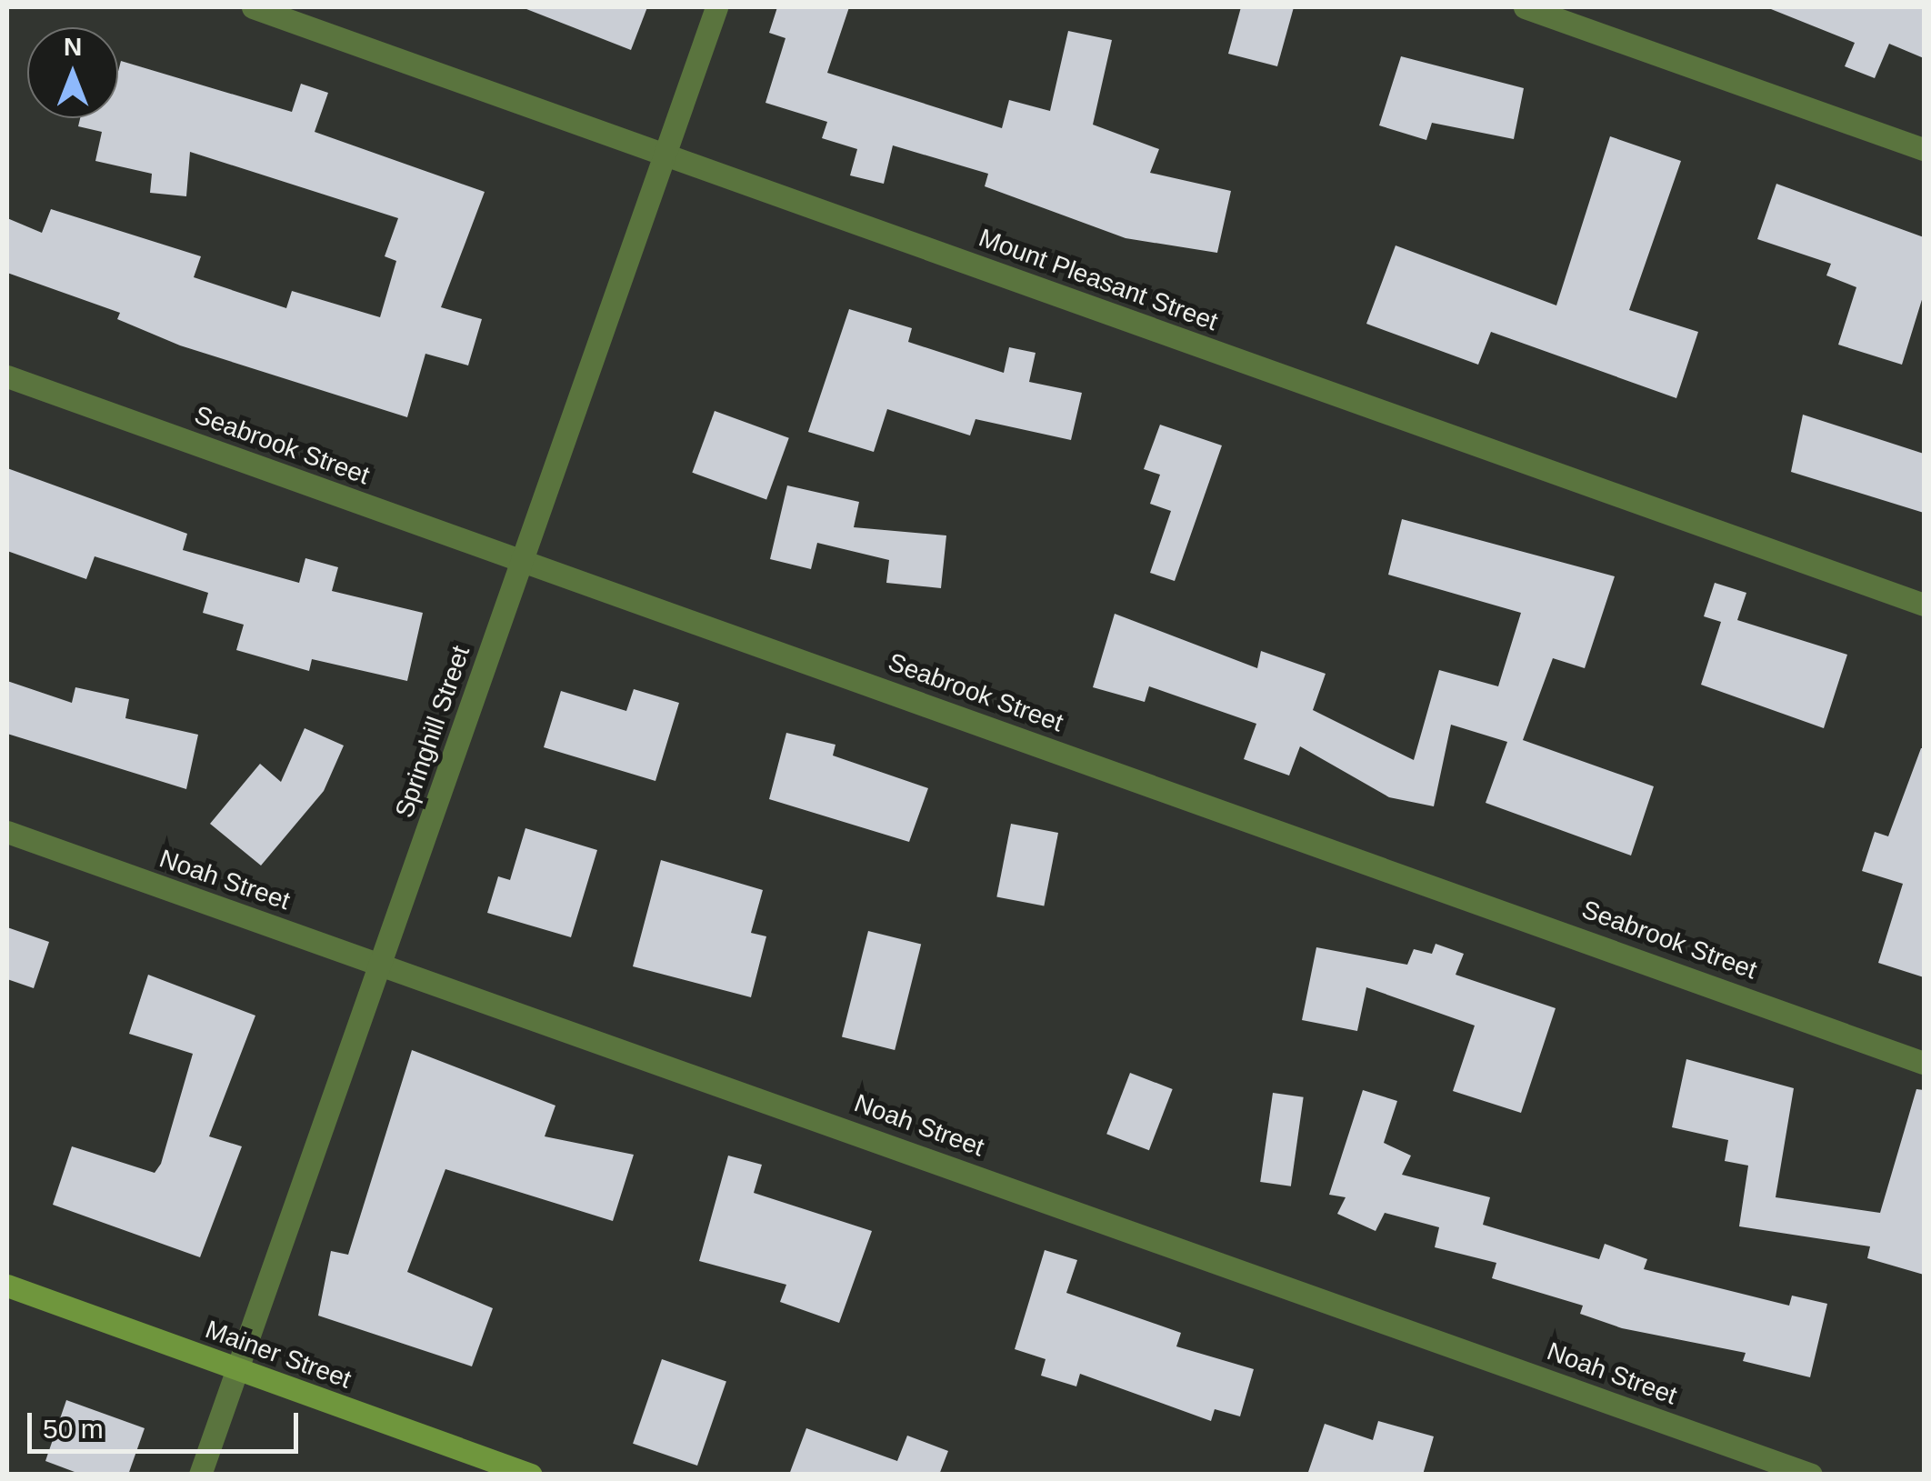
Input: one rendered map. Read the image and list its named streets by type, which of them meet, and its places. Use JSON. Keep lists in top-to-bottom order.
{
  "streets": {
    "street": [
      "Mount Pleasant Street",
      "Seabrook Street",
      "Springhill Street",
      "Noah Street",
      "Mainer Street"
    ]
  },
  "crossings": [
    ["Mount Pleasant Street", "Springhill Street"],
    ["Seabrook Street", "Springhill Street"],
    ["Springhill Street", "Noah Street"],
    ["Springhill Street", "Mainer Street"]
  ],
  "scale_bar": "50 m",
  "north": "top"
}
